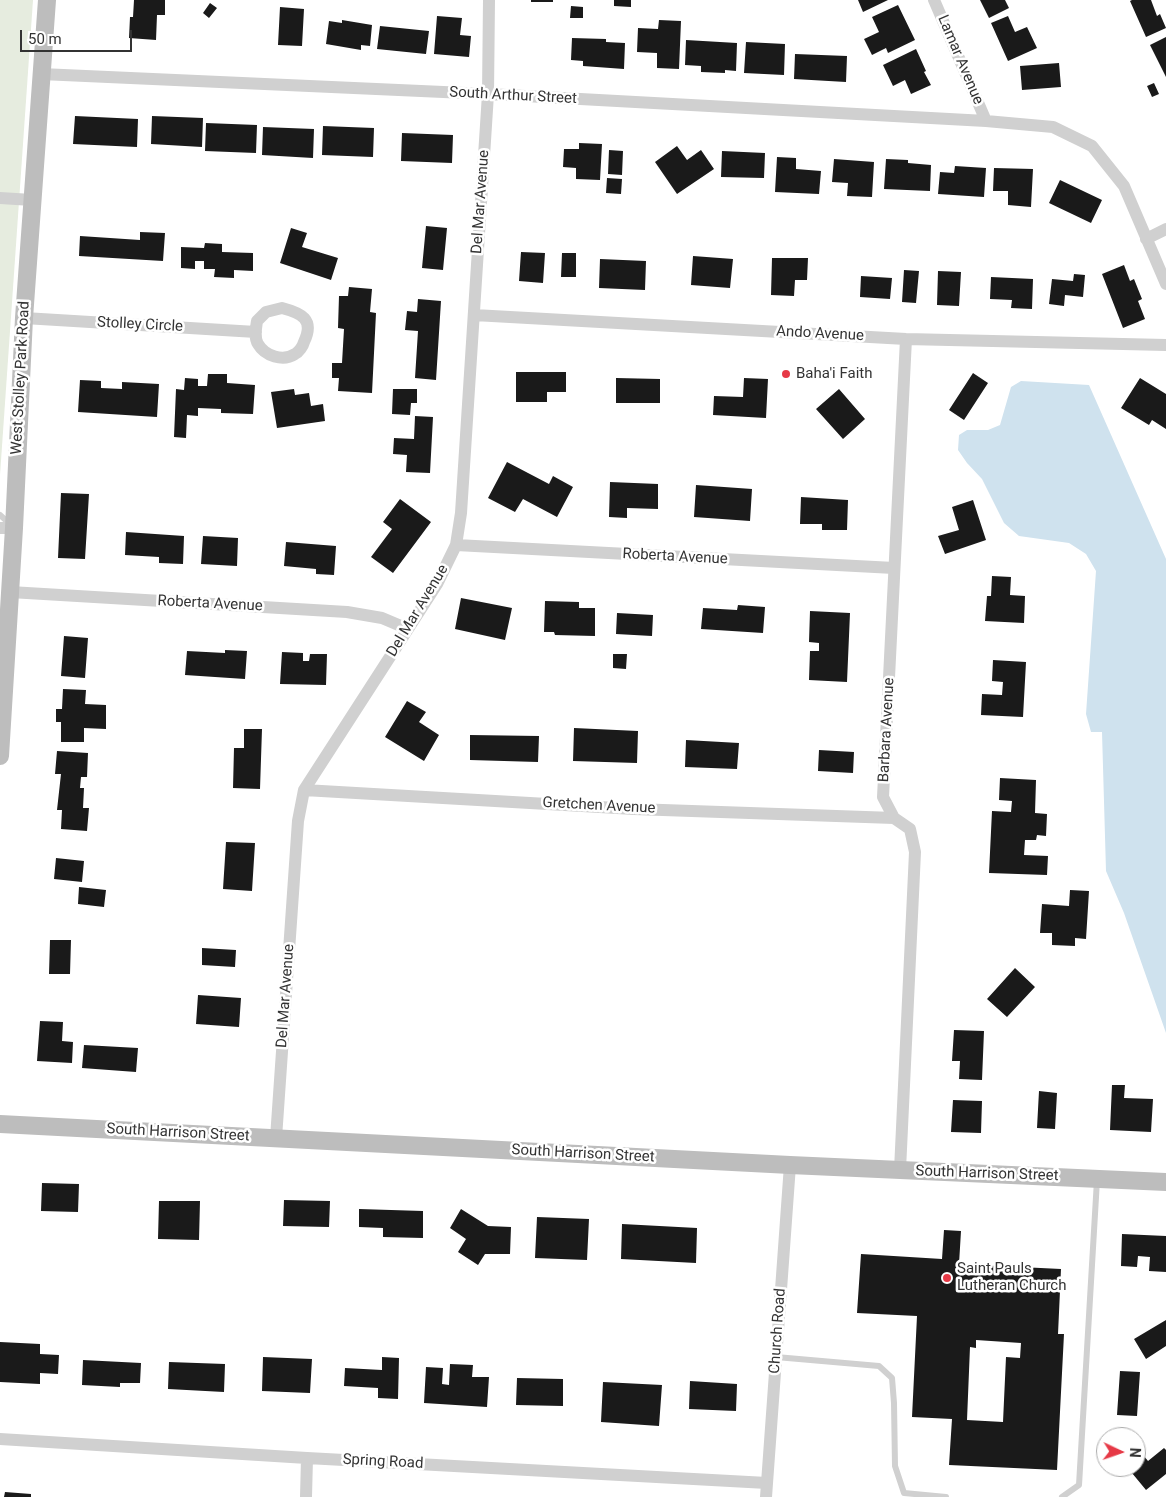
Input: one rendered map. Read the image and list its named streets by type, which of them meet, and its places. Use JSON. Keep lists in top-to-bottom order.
{
  "streets": {
    "main road": ["West Stolley Park Road", "South Harrison Street"],
    "street": [
      "Lamar Avenue",
      "South Arthur Street",
      "Del Mar Avenue",
      "Stolley Circle",
      "Ando Avenue",
      "Roberta Avenue",
      "Barbara Avenue",
      "Gretchen Avenue",
      "Church Road",
      "Spring Road"
    ]
  },
  "crossings": [
    ["Lamar Avenue", "South Arthur Street"],
    ["South Arthur Street", "Del Mar Avenue"],
    ["South Arthur Street", "West Stolley Park Road"],
    ["Del Mar Avenue", "Ando Avenue"],
    ["Del Mar Avenue", "Roberta Avenue"],
    ["Del Mar Avenue", "Gretchen Avenue"],
    ["Del Mar Avenue", "South Harrison Street"],
    ["Stolley Circle", "West Stolley Park Road"],
    ["Ando Avenue", "Barbara Avenue"],
    ["West Stolley Park Road", "Roberta Avenue"],
    ["Roberta Avenue", "Barbara Avenue"],
    ["Barbara Avenue", "Gretchen Avenue"],
    ["Barbara Avenue", "South Harrison Street"],
    ["South Harrison Street", "Church Road"],
    ["Church Road", "Spring Road"]
  ],
  "places": ["Baha'i Faith", "Saint Pauls Lutheran Church"],
  "scale_bar": "50 m",
  "north": "right"
}
